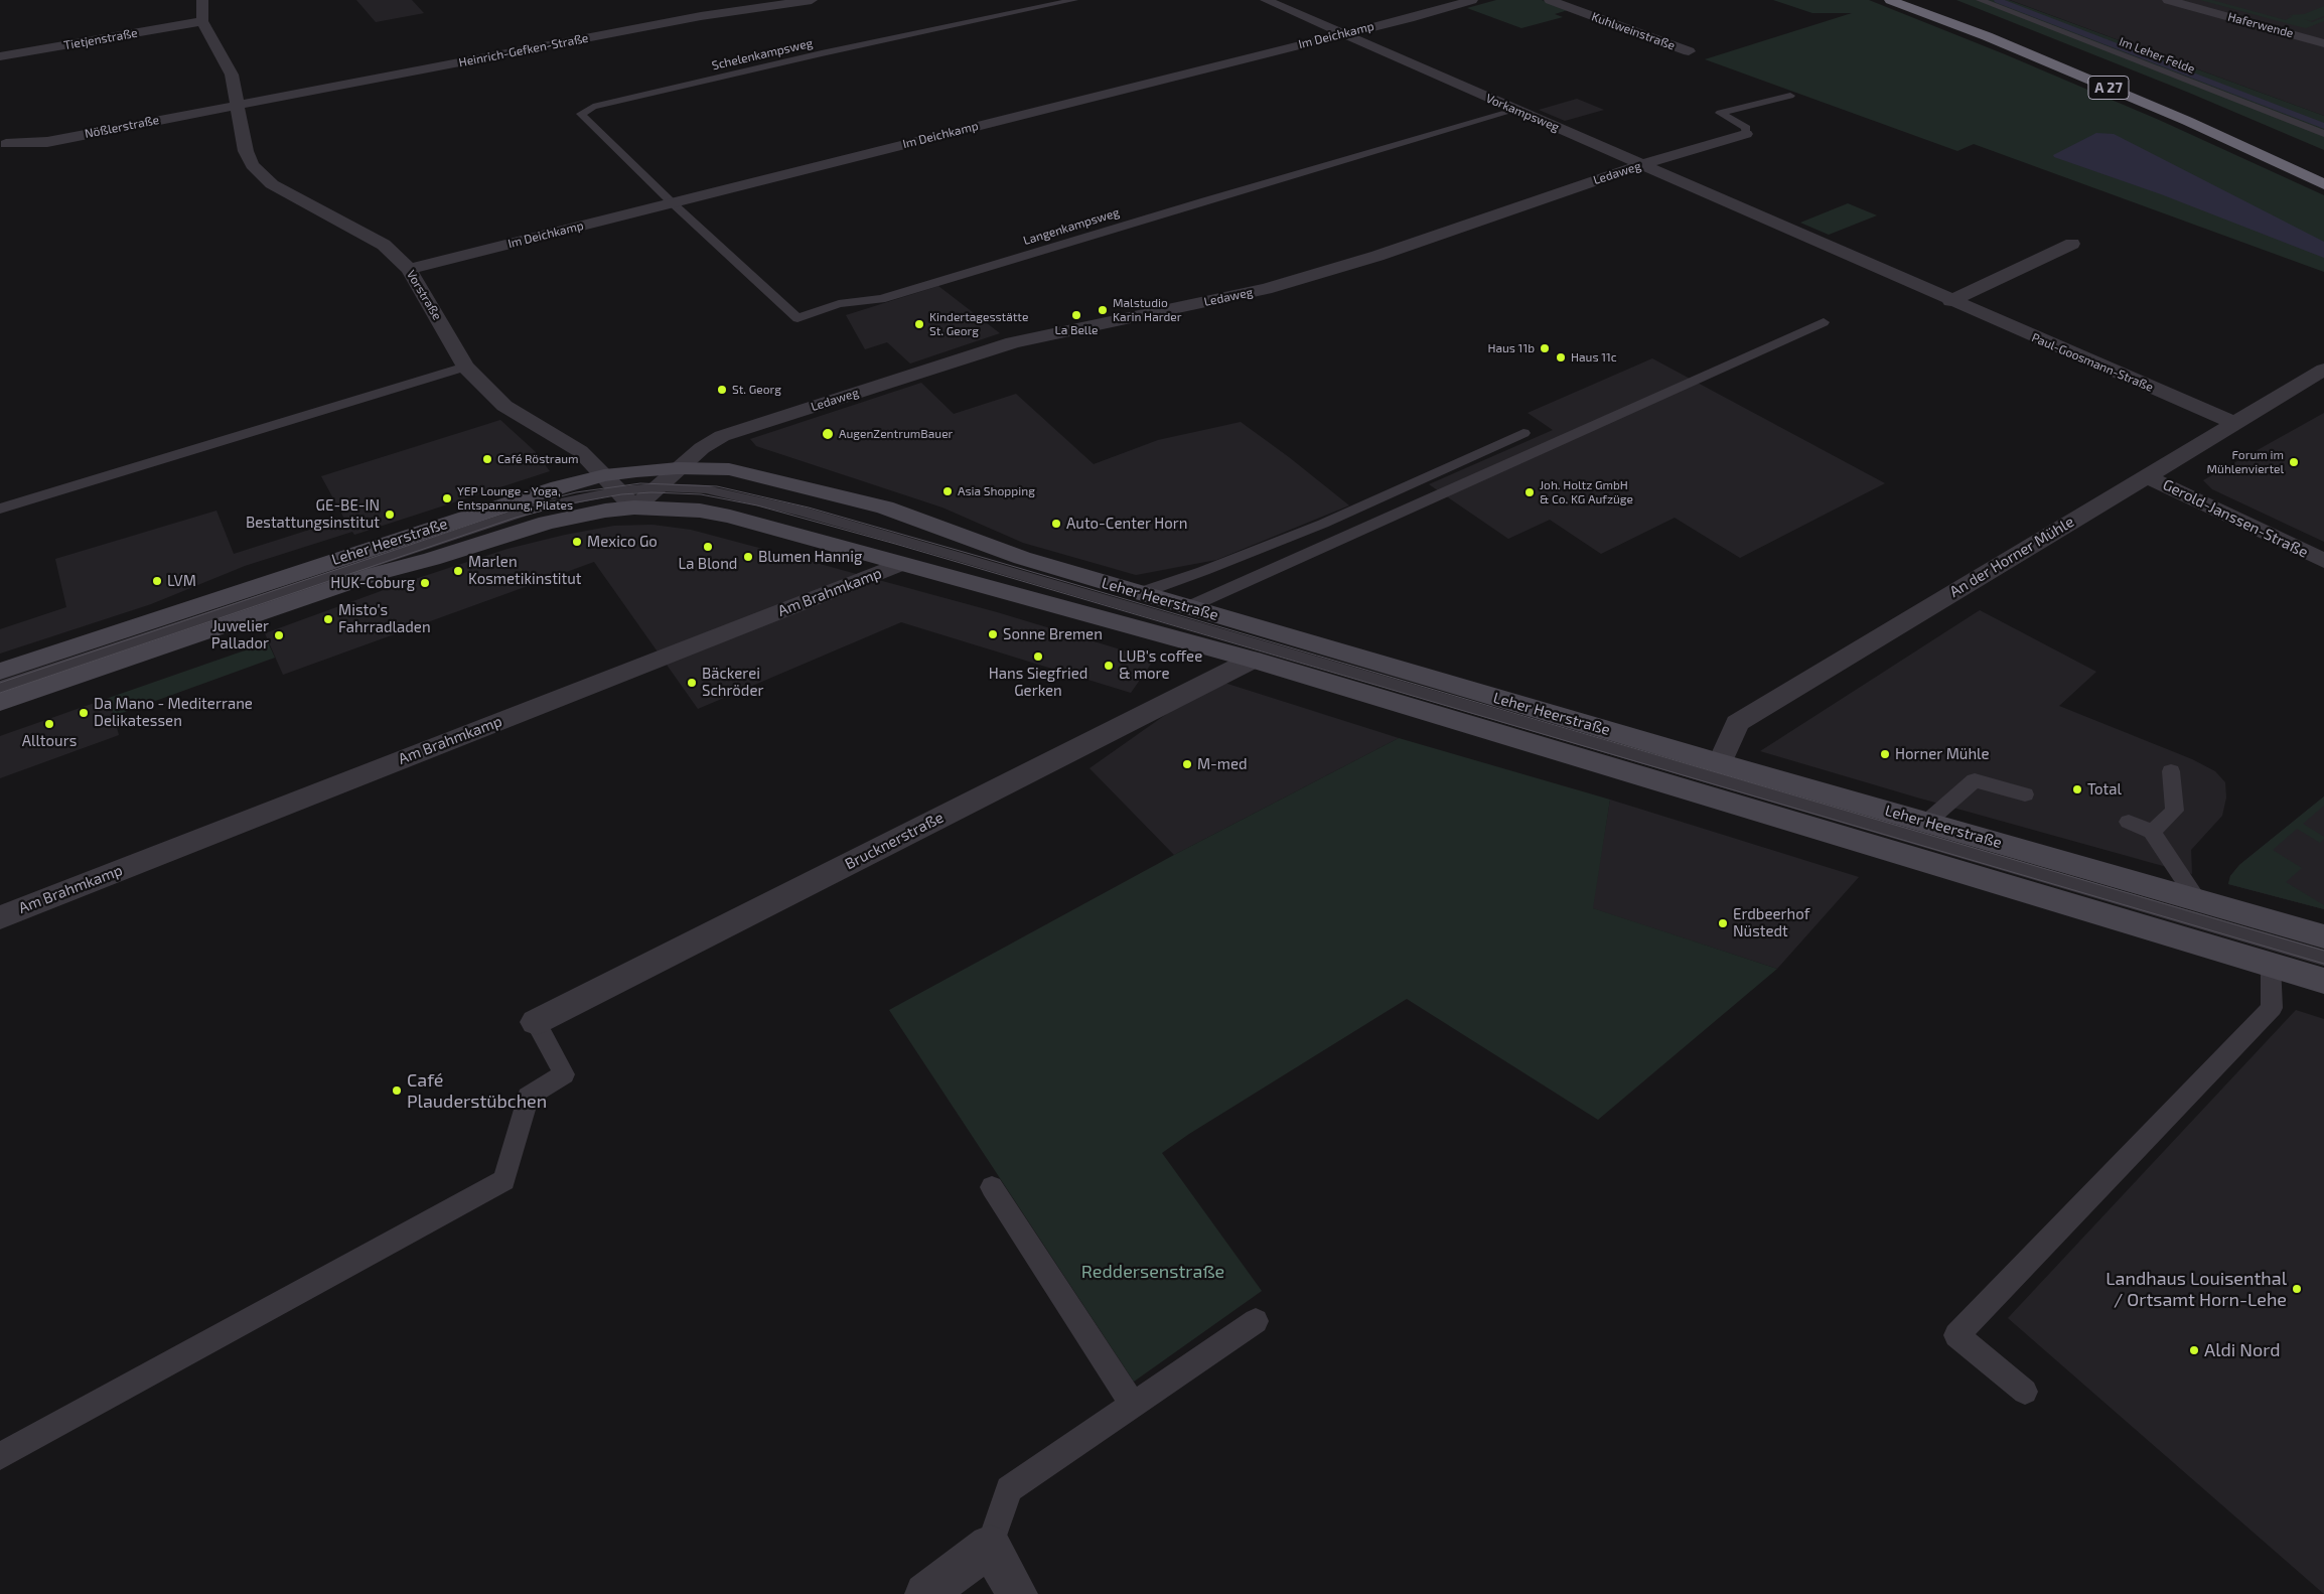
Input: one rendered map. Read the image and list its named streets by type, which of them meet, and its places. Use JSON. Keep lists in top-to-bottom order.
{
  "streets": {
    "highway": ["A 27"],
    "main road": ["Leher Heerstraße"],
    "street": [
      "Haferwende",
      "Kuhlweinstraße",
      "Im Deichkamp",
      "Tietjenstraße",
      "Heinrich-Gefken-Straße",
      "Vorkampsweg",
      "Nößlerstraße",
      "Ledaweg",
      "Vorstraße",
      "Paul-Goosmann-Straße",
      "Gerold-Janssen-Straße",
      "An der Horner Mühle",
      "Am Brahmkamp",
      "Brucknerstraße"
    ],
    "lane": ["Schelenkampsweg", "Im Leher Felde", "Langenkampsweg"]
  },
  "crossings": [
    ["Im Deichkamp", "Schelenkampsweg"],
    ["Im Deichkamp", "Vorkampsweg"],
    ["Im Deichkamp", "Langenkampsweg"],
    ["Im Deichkamp", "Vorstraße"],
    ["Tietjenstraße", "Vorstraße"],
    ["Heinrich-Gefken-Straße", "Nößlerstraße"],
    ["Heinrich-Gefken-Straße", "Vorstraße"],
    ["Schelenkampsweg", "Langenkampsweg"],
    ["Vorkampsweg", "Ledaweg"],
    ["Vorkampsweg", "Langenkampsweg"],
    ["Vorkampsweg", "Paul-Goosmann-Straße"],
    ["Nößlerstraße", "Vorstraße"],
    ["Ledaweg", "Vorstraße"],
    ["Ledaweg", "Leher Heerstraße"],
    ["Vorstraße", "Leher Heerstraße"],
    ["Paul-Goosmann-Straße", "An der Horner Mühle"],
    ["Gerold-Janssen-Straße", "An der Horner Mühle"],
    ["Leher Heerstraße", "An der Horner Mühle"],
    ["Leher Heerstraße", "Am Brahmkamp"],
    ["Leher Heerstraße", "Brucknerstraße"]
  ],
  "parks": ["Reddersenstraße"],
  "places": [
    "Malstudio Karin Harder",
    "La Belle",
    "Kindertagesstätte St. Georg",
    "Haus 11b",
    "Haus 11c",
    "St. Georg",
    "AugenZentrumBauer",
    "Café Röstraum",
    "Forum im Mühlenviertel",
    "Asia Shopping",
    "Joh. Holtz GmbH & Co. KG Aufzüge",
    "YEP Lounge - Yoga, Entspannung, Pilates",
    "GE-BE-IN Bestattungsinstitut",
    "Auto-Center Horn",
    "Mexico Go",
    "La Blond",
    "Blumen Hannig",
    "Marlen Kosmetikinstitut",
    "LVM",
    "HUK-Coburg",
    "Misto's Fahrradladen",
    "Sonne Bremen",
    "Juwelier Pallador",
    "Hans Siegfried Gerken",
    "LUB's coffee & more",
    "Bäckerei Schröder",
    "Da Mano - Mediterrane Delikatessen",
    "Alltours",
    "Horner Mühle",
    "M-med",
    "Total",
    "Erdbeerhof Nüstedt",
    "Café Plauderstübchen",
    "Landhaus Louisenthal / Ortsamt Horn-Lehe",
    "Aldi Nord"
  ]
}
